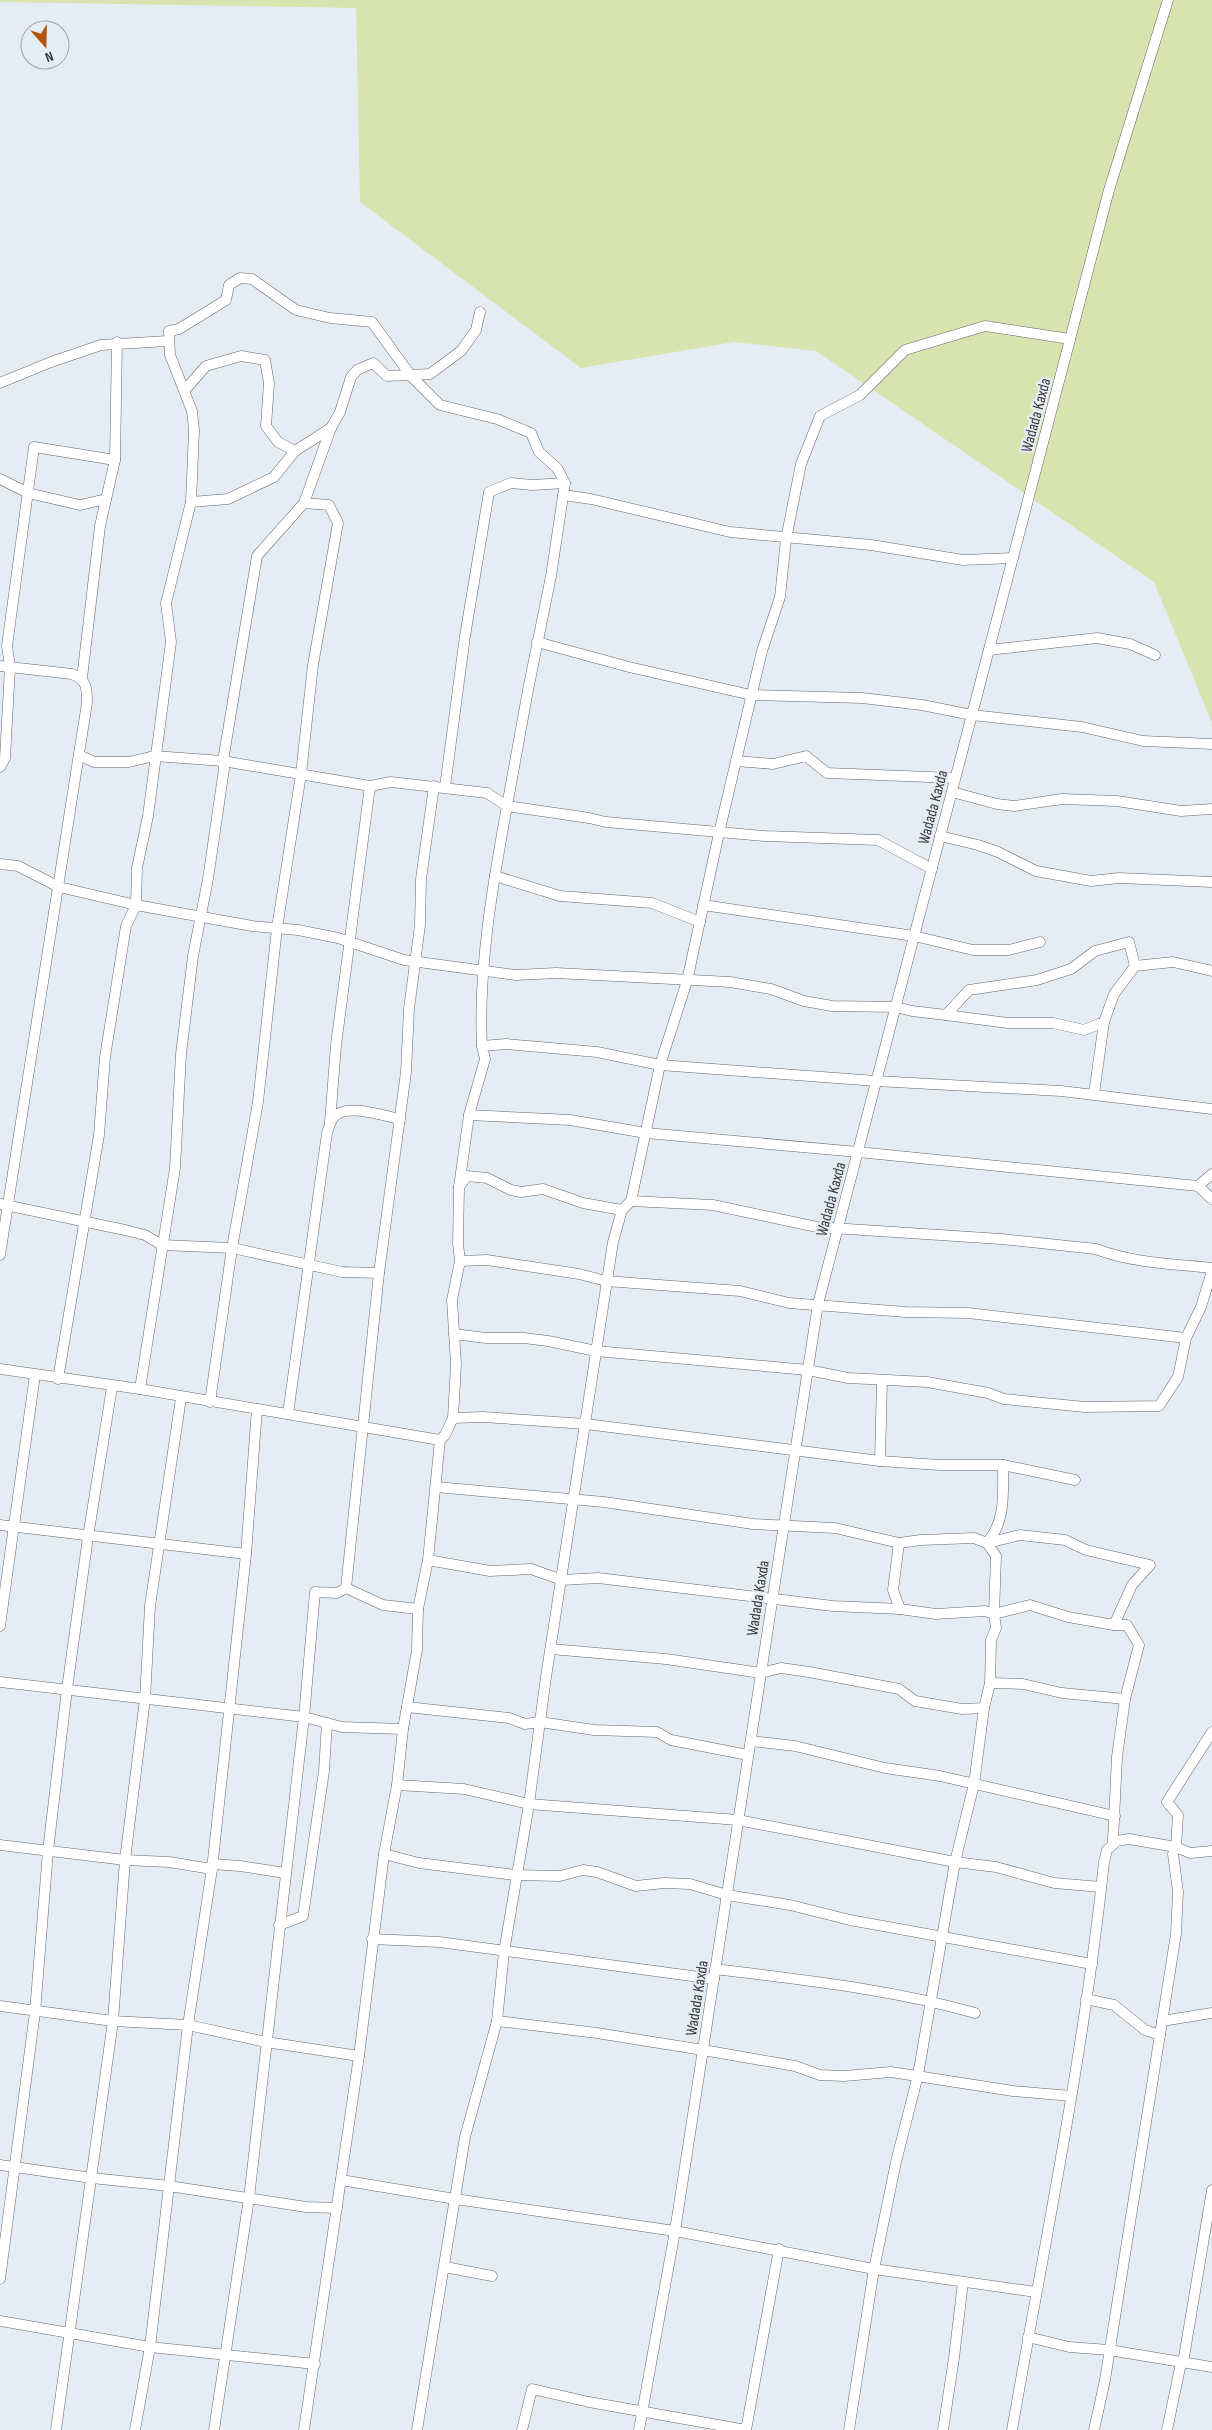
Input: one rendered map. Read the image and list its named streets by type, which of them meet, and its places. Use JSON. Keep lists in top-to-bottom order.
{
  "streets": {
    "street": ["Wadada Kaxda"]
  },
  "north": "bottom"
}
